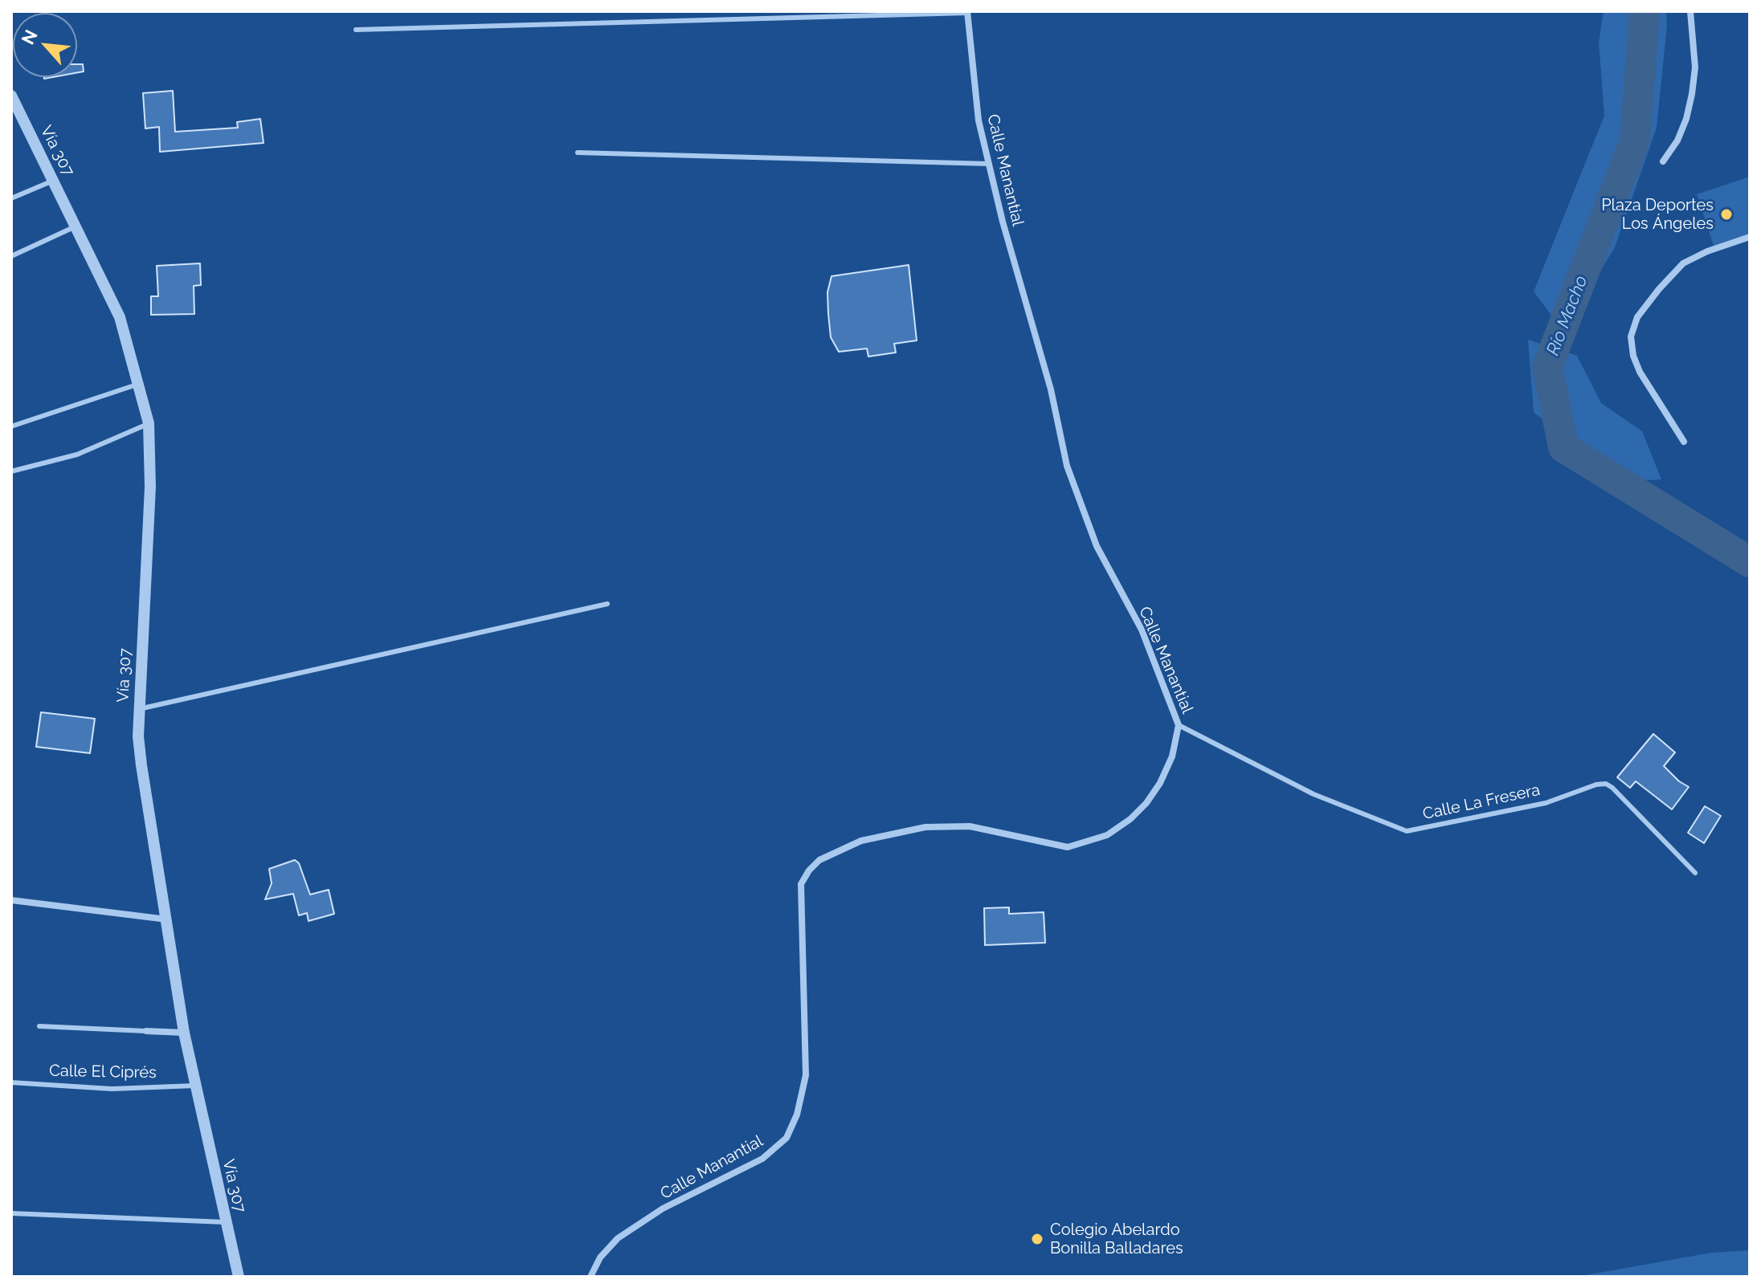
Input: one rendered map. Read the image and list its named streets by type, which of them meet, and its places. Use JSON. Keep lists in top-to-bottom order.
{
  "streets": {
    "street": ["Vía 307", "Calle Manantial"],
    "lane": ["Calle La Fresera", "Calle El Ciprés"]
  },
  "crossings": [
    ["Vía 307", "Calle El Ciprés"],
    ["Calle Manantial", "Calle La Fresera"]
  ],
  "water": ["Río Macho"],
  "places": ["Plaza Deportes Los Ángeles", "Colegio Abelardo Bonilla Balladares"],
  "north": "top left"
}
